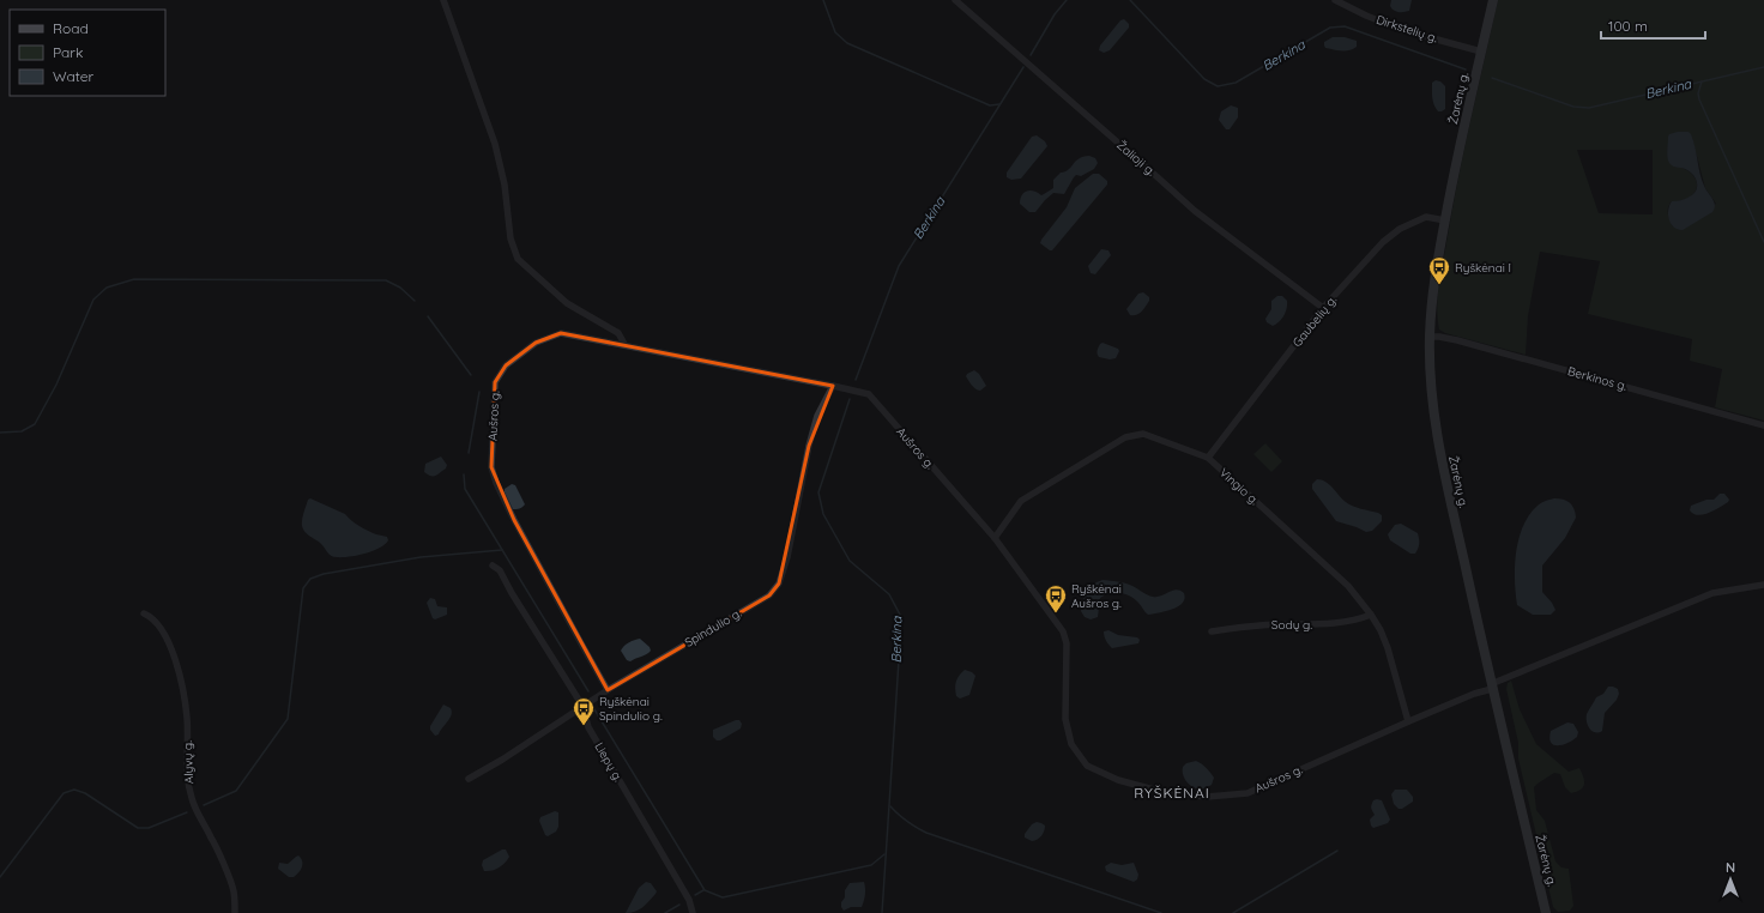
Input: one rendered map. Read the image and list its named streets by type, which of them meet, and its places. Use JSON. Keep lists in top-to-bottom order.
{
  "streets": {
    "main road": ["Žarėnų g."],
    "street": [
      "Dirkstelių g.",
      "Žalioji g.",
      "Gaubelių g.",
      "Berkinos g.",
      "Aušros g.",
      "Vingio g.",
      "Sodų g.",
      "Spindulio g.",
      "Alyvų g.",
      "Liepų g."
    ]
  },
  "crossings": [
    ["Dirkstelių g.", "Žarėnų g."],
    ["Žarėnų g.", "Gaubelių g."],
    ["Žarėnų g.", "Berkinos g."],
    ["Žarėnų g.", "Aušros g."],
    ["Žalioji g.", "Gaubelių g."],
    ["Gaubelių g.", "Vingio g."],
    ["Aušros g.", "Vingio g."],
    ["Aušros g.", "Spindulio g."],
    ["Vingio g.", "Sodų g."],
    ["Spindulio g.", "Liepų g."]
  ],
  "districts": ["RYŠKĖNAI"],
  "water": ["Berkina"],
  "places": {
    "bus stop": ["Ryškėnai I", "Ryškėnai Aušros g.", "Ryškėnai Spindulio g."]
  },
  "legend": ["Road", "Park", "Water"],
  "scale_bar": "100 m",
  "north": "top"
}
